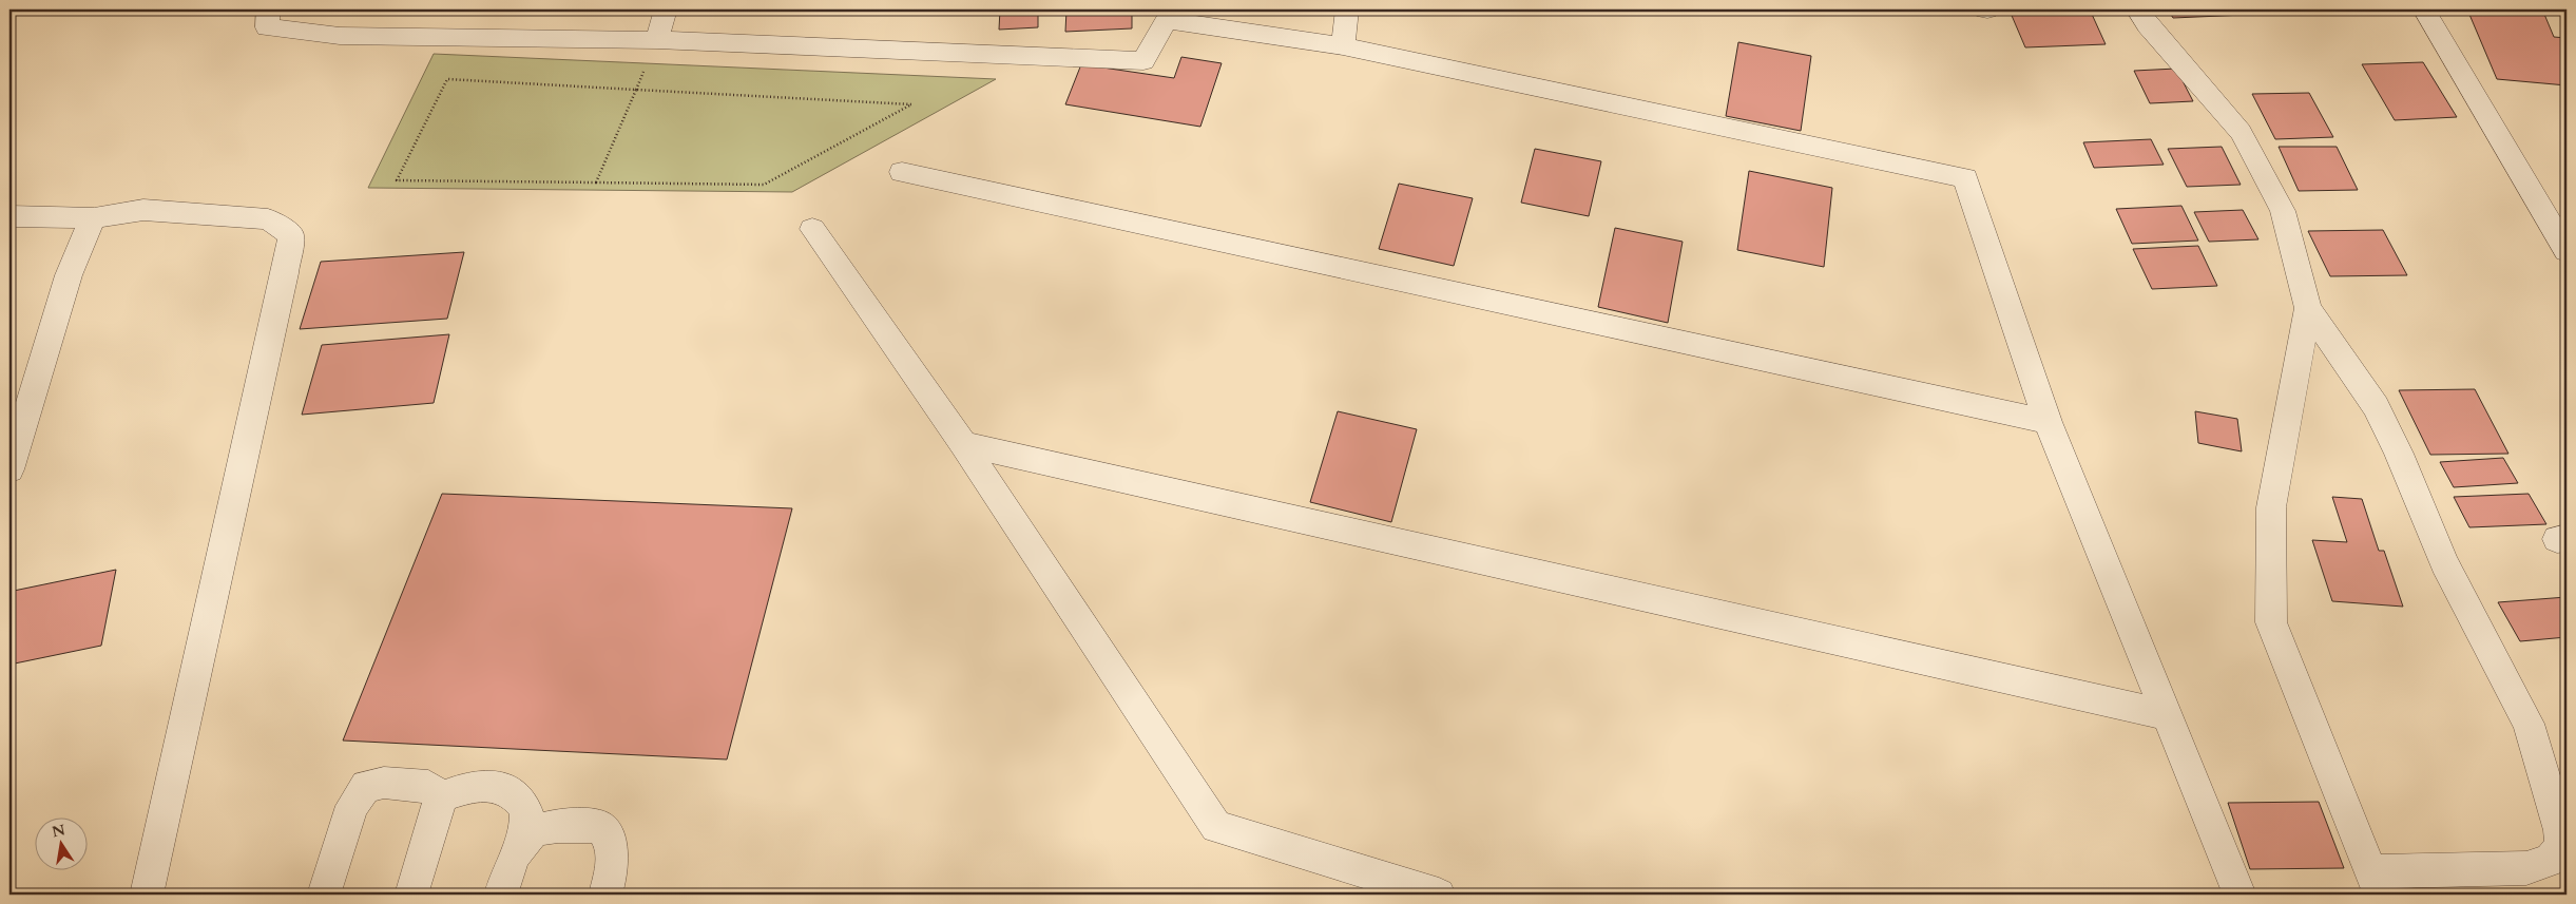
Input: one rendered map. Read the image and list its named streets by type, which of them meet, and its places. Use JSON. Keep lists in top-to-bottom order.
{
  "north": "top"
}
